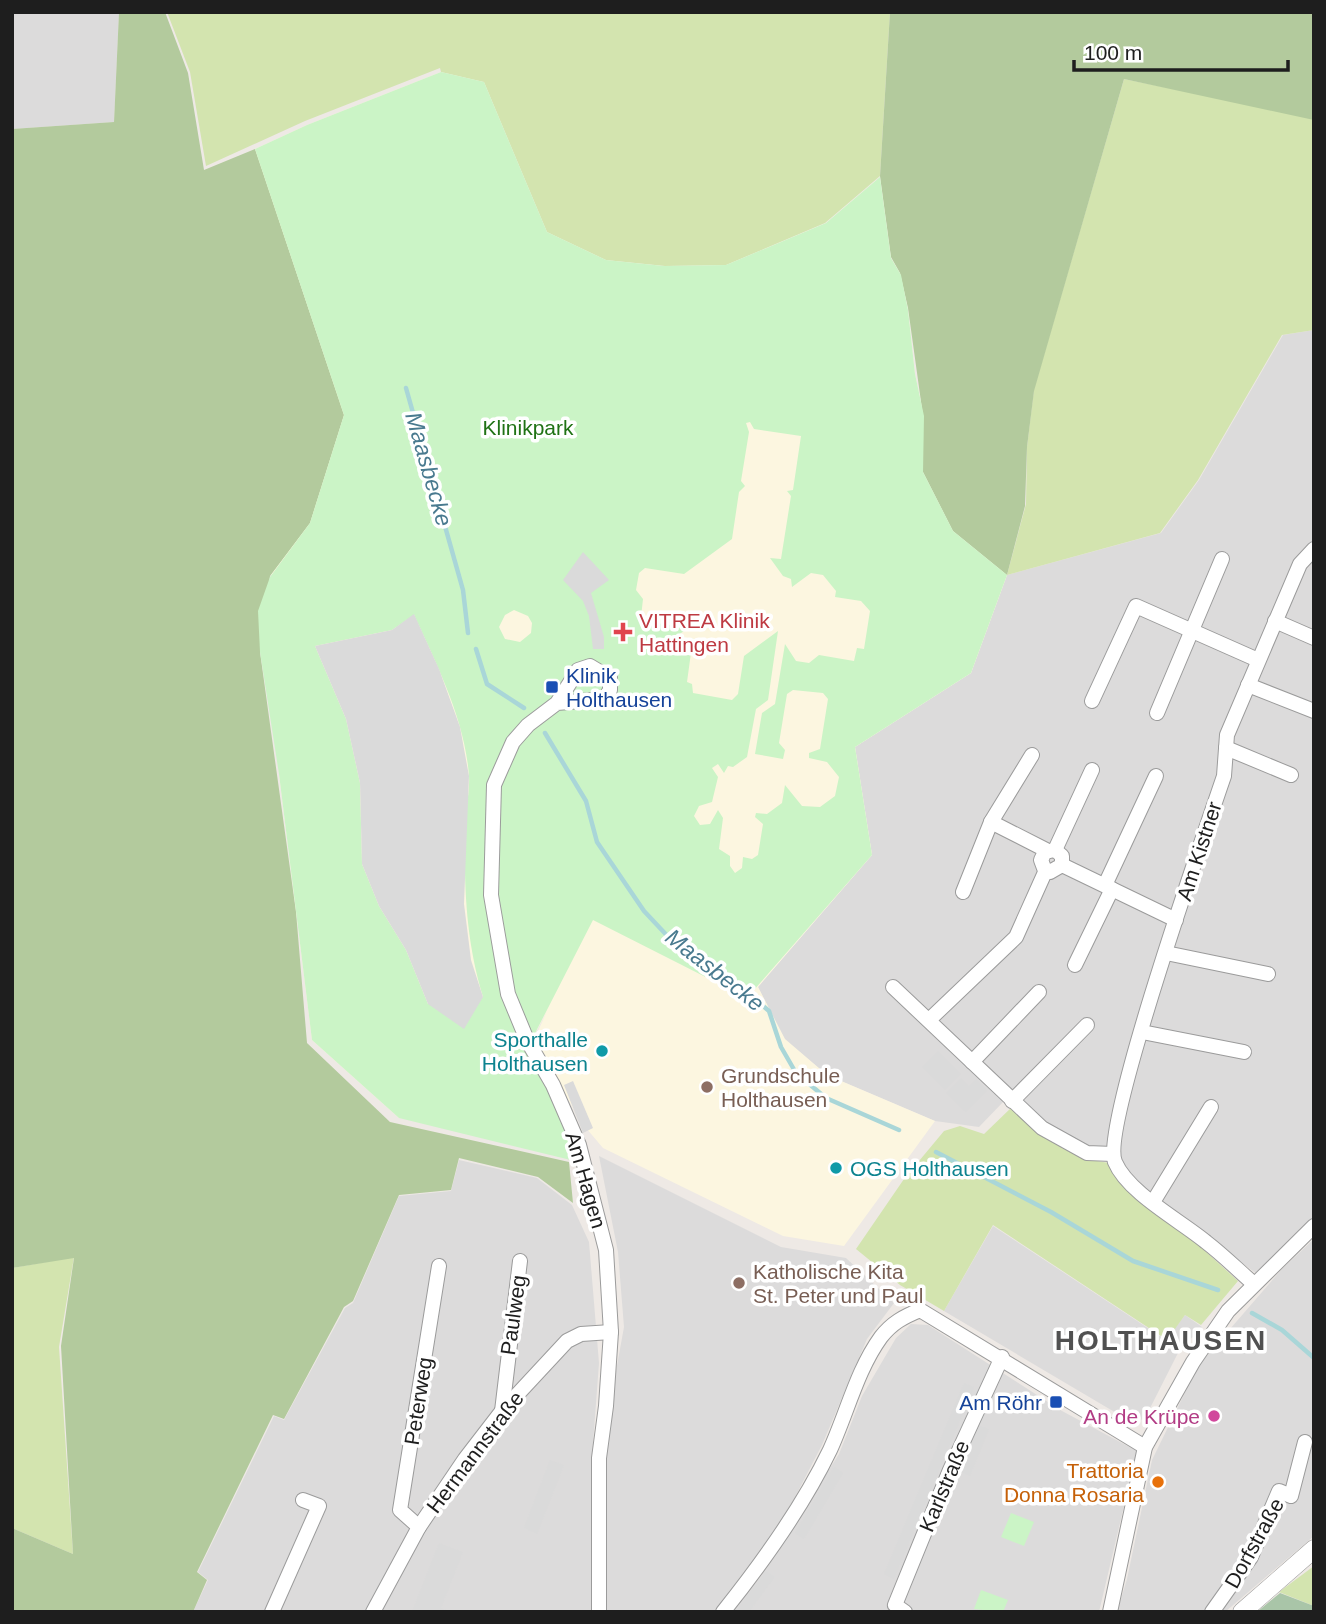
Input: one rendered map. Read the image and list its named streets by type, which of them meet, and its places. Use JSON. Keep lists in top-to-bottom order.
{
  "streets": {
    "street": [
      "Am Kistner",
      "Am Hagen",
      "Paulweg",
      "Peterweg",
      "Hermannstraße",
      "Karlstraße",
      "Dorfstraße"
    ]
  },
  "crossings": [
    ["Am Hagen", "Hermannstraße"],
    ["Paulweg", "Hermannstraße"],
    ["Peterweg", "Hermannstraße"]
  ],
  "districts": ["HOLTHAUSEN"],
  "water": ["Maasbecke"],
  "parks": ["Klinikpark"],
  "places": {
    "health": ["VITREA Klinik Hattingen"],
    "transit": ["Klinik Holthausen", "Am Röhr"],
    "other": [
      "Sporthalle Holthausen",
      "Grundschule Holthausen",
      "OGS Holthausen",
      "Katholische Kita St. Peter und Paul",
      "An de Krüpe",
      "Trattoria Donna Rosaria"
    ]
  },
  "scale_bar": "100 m"
}
